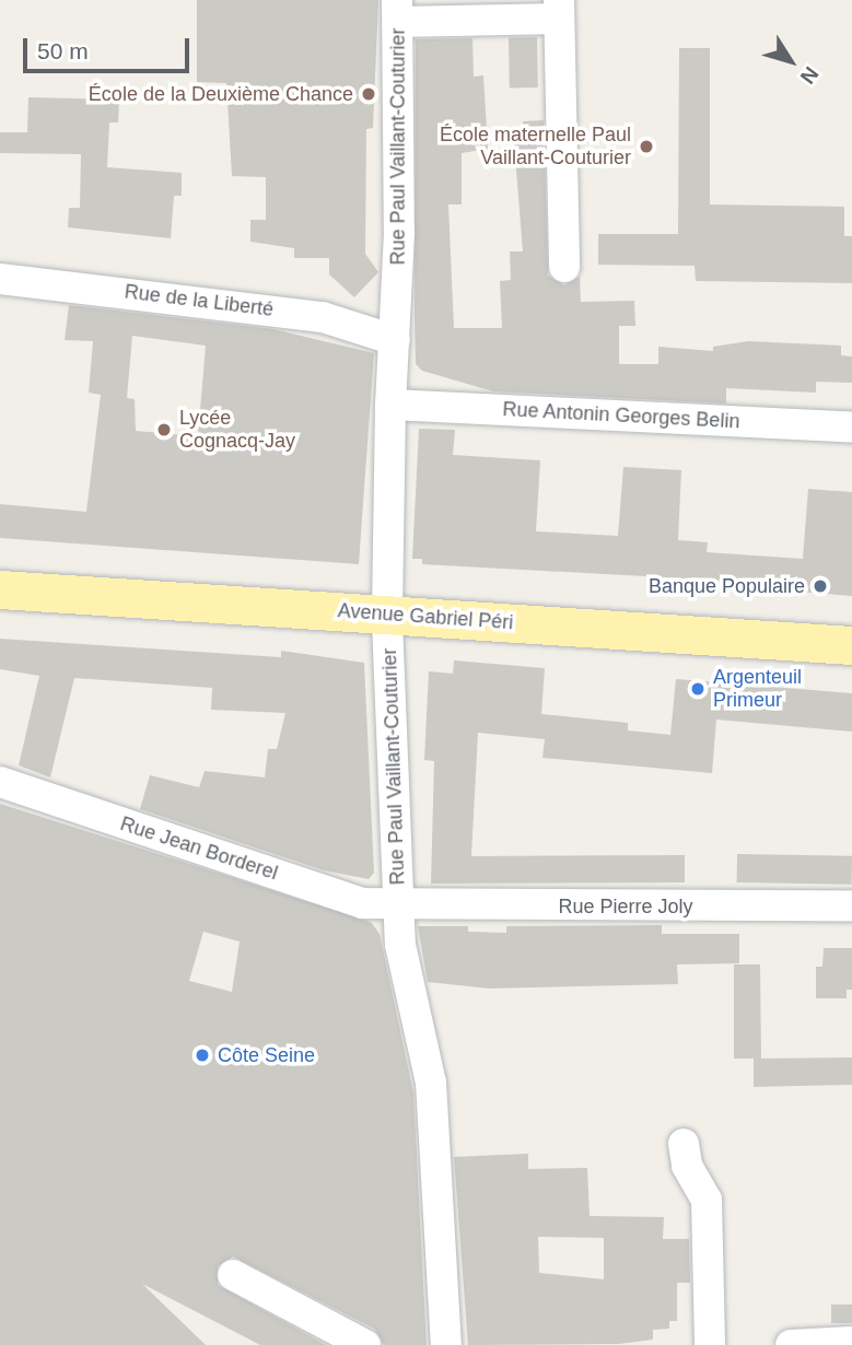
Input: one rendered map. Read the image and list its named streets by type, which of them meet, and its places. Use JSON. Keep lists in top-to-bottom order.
{
  "streets": {
    "main road": ["Avenue Gabriel Péri"],
    "street": [
      "Rue Paul Vaillant-Couturier",
      "Rue de la Liberté",
      "Rue Antonin Georges Belin",
      "Rue Jean Borderel",
      "Rue Pierre Joly"
    ]
  },
  "crossings": [
    ["Rue Paul Vaillant-Couturier", "Rue de la Liberté"],
    ["Rue Paul Vaillant-Couturier", "Rue Antonin Georges Belin"],
    ["Rue Paul Vaillant-Couturier", "Avenue Gabriel Péri"],
    ["Rue Paul Vaillant-Couturier", "Rue Jean Borderel"],
    ["Rue Paul Vaillant-Couturier", "Rue Pierre Joly"],
    ["Rue Jean Borderel", "Rue Pierre Joly"]
  ],
  "places": [
    "École de la Deuxième Chance",
    "École maternelle Paul Vaillant-Couturier",
    "Lycée Cognacq-Jay",
    "Banque Populaire",
    "Argenteuil Primeur",
    "Côte Seine"
  ],
  "scale_bar": "50 m",
  "north": "bottom right"
}
